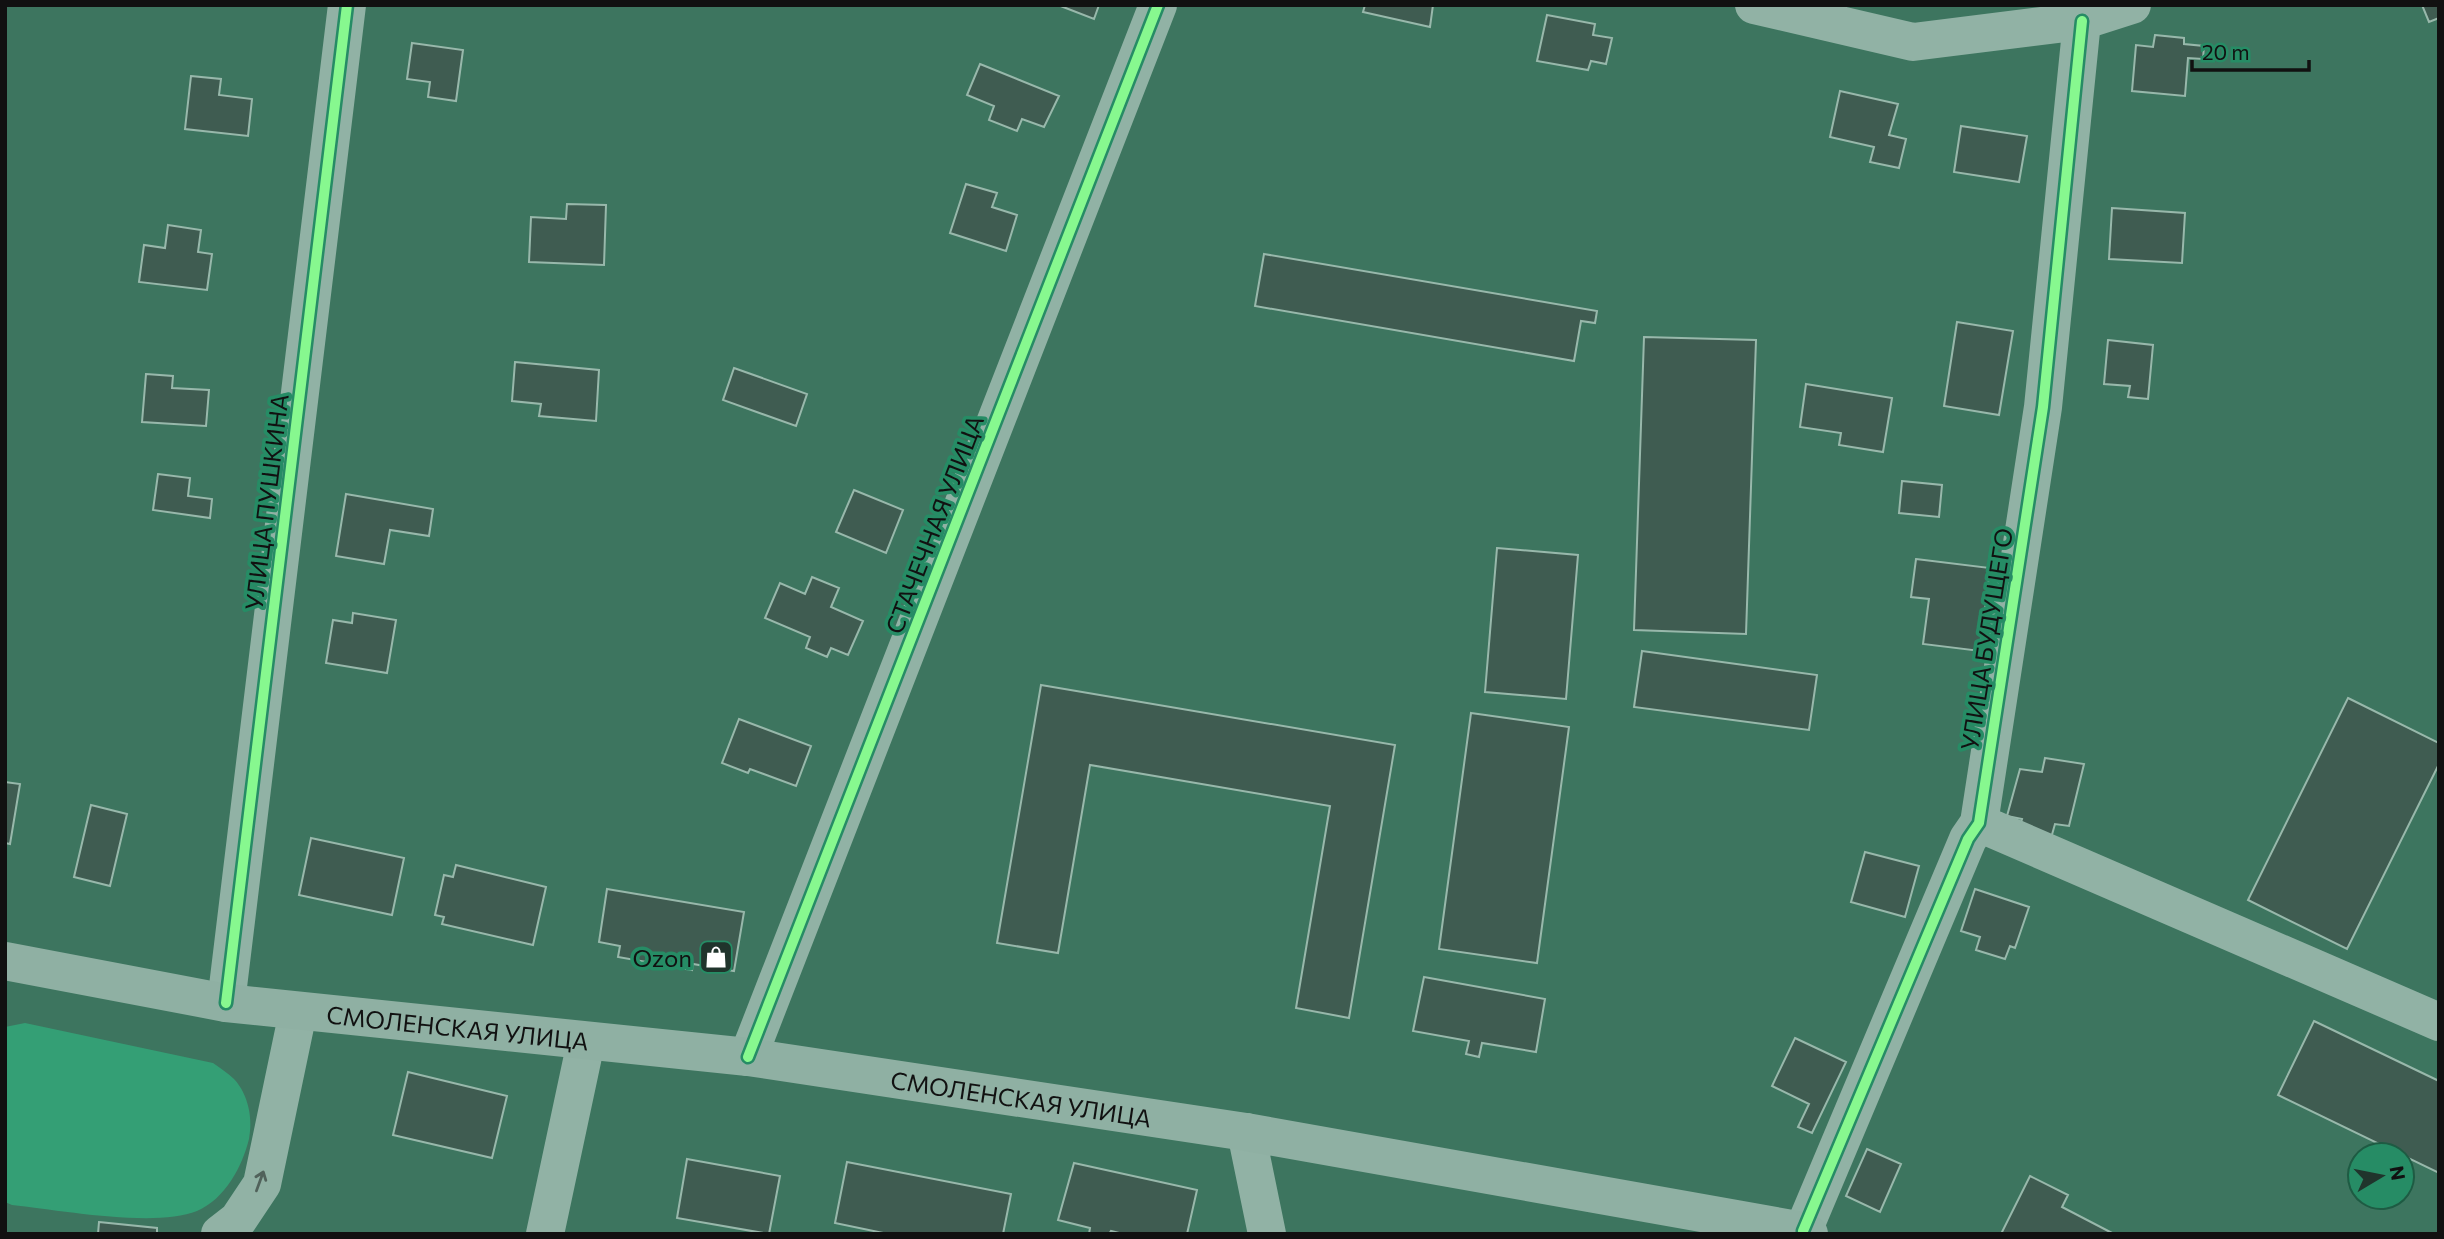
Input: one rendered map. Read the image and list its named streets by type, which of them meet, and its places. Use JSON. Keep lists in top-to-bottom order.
{
  "streets": {
    "main road": ["СМОЛЕНСКАЯ УЛИЦА"],
    "street": ["УЛИЦА ПУШКИНА", "СТАЧЕЧНАЯ УЛИЦА", "УЛИЦА БУДУЩЕГО"]
  },
  "crossings": [
    ["УЛИЦА ПУШКИНА", "СМОЛЕНСКАЯ УЛИЦА"],
    ["СТАЧЕЧНАЯ УЛИЦА", "СМОЛЕНСКАЯ УЛИЦА"],
    ["УЛИЦА БУДУЩЕГО", "СМОЛЕНСКАЯ УЛИЦА"]
  ],
  "places": {
    "shop": ["Ozon"]
  },
  "scale_bar": "20 m",
  "north": "right"
}
